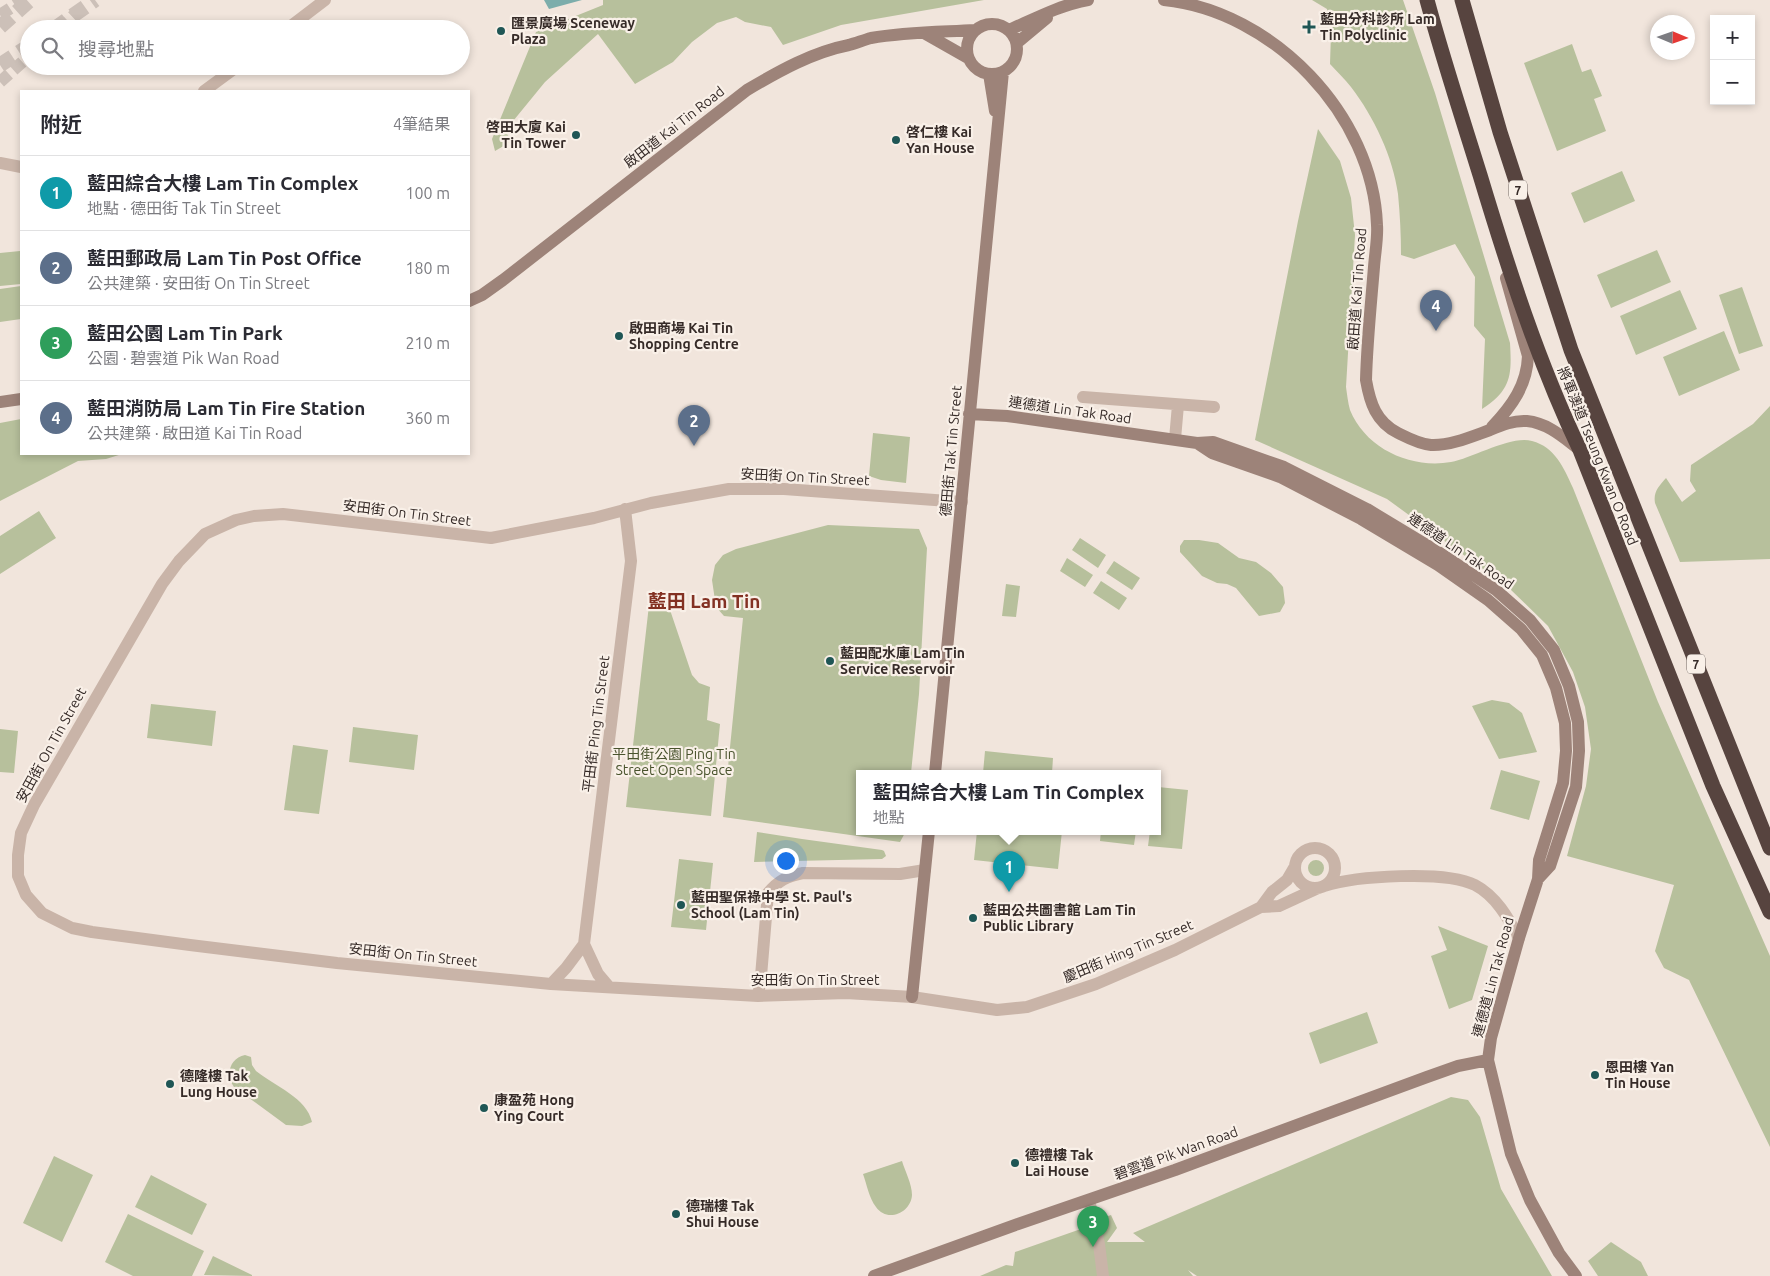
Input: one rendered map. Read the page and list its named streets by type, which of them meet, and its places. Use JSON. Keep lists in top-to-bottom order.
{
  "streets": {
    "highway": ["7", "將軍澳道 Tseung Kwan O Road"],
    "street": [
      "啟田道 Kai Tin Road",
      "連德道 Lin Tak Road",
      "德田街 Tak Tin Street",
      "安田街 On Tin Street",
      "平田街 Ping Tin Street",
      "慶田街 Hing Tin Street",
      "碧雲道 Pik Wan Road"
    ]
  },
  "crossings": [
    ["啟田道 Kai Tin Road", "德田街 Tak Tin Street"],
    ["啟田道 Kai Tin Road", "將軍澳道 Tseung Kwan O Road"],
    ["連德道 Lin Tak Road", "德田街 Tak Tin Street"],
    ["連德道 Lin Tak Road", "慶田街 Hing Tin Street"],
    ["連德道 Lin Tak Road", "碧雲道 Pik Wan Road"],
    ["德田街 Tak Tin Street", "安田街 On Tin Street"],
    ["安田街 On Tin Street", "平田街 Ping Tin Street"],
    ["安田街 On Tin Street", "慶田街 Hing Tin Street"]
  ],
  "districts": ["藍田 Lam Tin"],
  "parks": ["平田街公園 Ping Tin Street Open Space"],
  "places": {
    "health": ["藍田分科診所 Lam Tin Polyclinic"],
    "other": [
      "匯景廣場 Sceneway Plaza",
      "啓田大廈 Kai Tin Tower",
      "啓仁樓 Kai Yan House",
      "啟田商場 Kai Tin Shopping Centre",
      "藍田配水庫 Lam Tin Service Reservoir",
      "藍田聖保祿中學 St. Paul's School (Lam Tin)",
      "藍田公共圖書館 Lam Tin Public Library",
      "恩田樓 Yan Tin House",
      "德隆樓 Tak Lung House",
      "康盈苑 Hong Ying Court",
      "德禮樓 Tak Lai House",
      "德瑞樓 Tak Shui House"
    ]
  },
  "north": "right",
  "page": {
    "map_buttons": ["+", "−"],
    "search": "搜尋地點",
    "heading": ["附近", "4筆結果"],
    "list": [
      {
        "mark": "1",
        "name": "藍田綜合大樓 Lam Tin Complex",
        "note": "地點 · 德田街 Tak Tin Street",
        "value": "100 m"
      },
      {
        "mark": "2",
        "name": "藍田郵政局 Lam Tin Post Office",
        "note": "公共建築 · 安田街 On Tin Street",
        "value": "180 m"
      },
      {
        "mark": "3",
        "name": "藍田公園 Lam Tin Park",
        "note": "公園 · 碧雲道 Pik Wan Road",
        "value": "210 m"
      },
      {
        "mark": "4",
        "name": "藍田消防局 Lam Tin Fire Station",
        "note": "公共建築 · 啟田道 Kai Tin Road",
        "value": "360 m"
      }
    ],
    "pins": [
      "4",
      "2",
      "1",
      "3"
    ],
    "popup": ["藍田綜合大樓 Lam Tin Complex", "地點"]
  }
}
